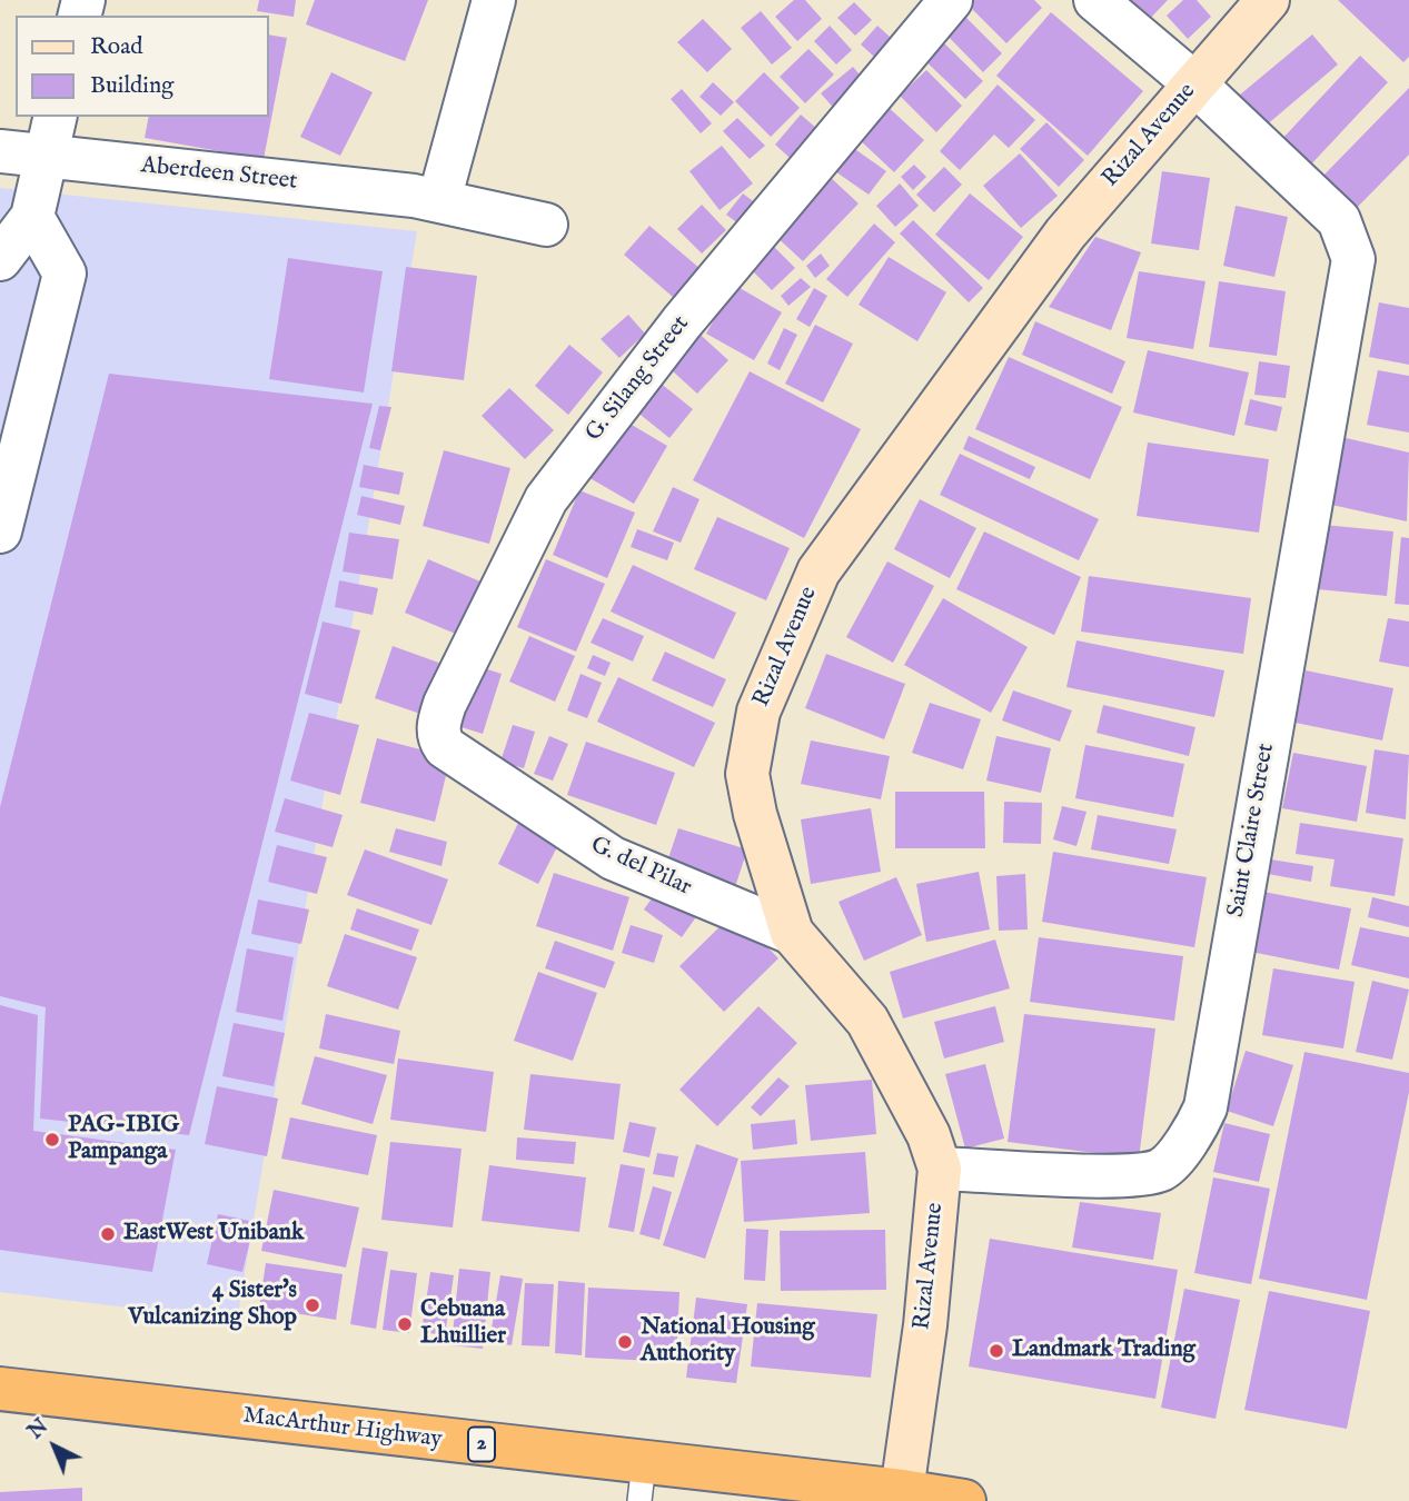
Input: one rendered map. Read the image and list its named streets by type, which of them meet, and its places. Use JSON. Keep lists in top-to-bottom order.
{
  "streets": {
    "highway": ["MacArthur Highway", "2"],
    "street": [
      "Rizal Avenue",
      "Aberdeen Street",
      "G. Silang Street",
      "Saint Claire Street",
      "G. del Pilar"
    ]
  },
  "crossings": [
    ["Rizal Avenue", "Saint Claire Street"],
    ["Rizal Avenue", "G. del Pilar"],
    ["Rizal Avenue", "MacArthur Highway"],
    ["G. Silang Street", "G. del Pilar"]
  ],
  "places": [
    "PAG-IBIG Pampanga",
    "EastWest Unibank",
    "4 Sister's Vulcanizing Shop",
    "Cebuana Lhuillier",
    "National Housing Authority",
    "Landmark Trading"
  ],
  "legend": ["Road", "Building"],
  "north": "top left"
}
